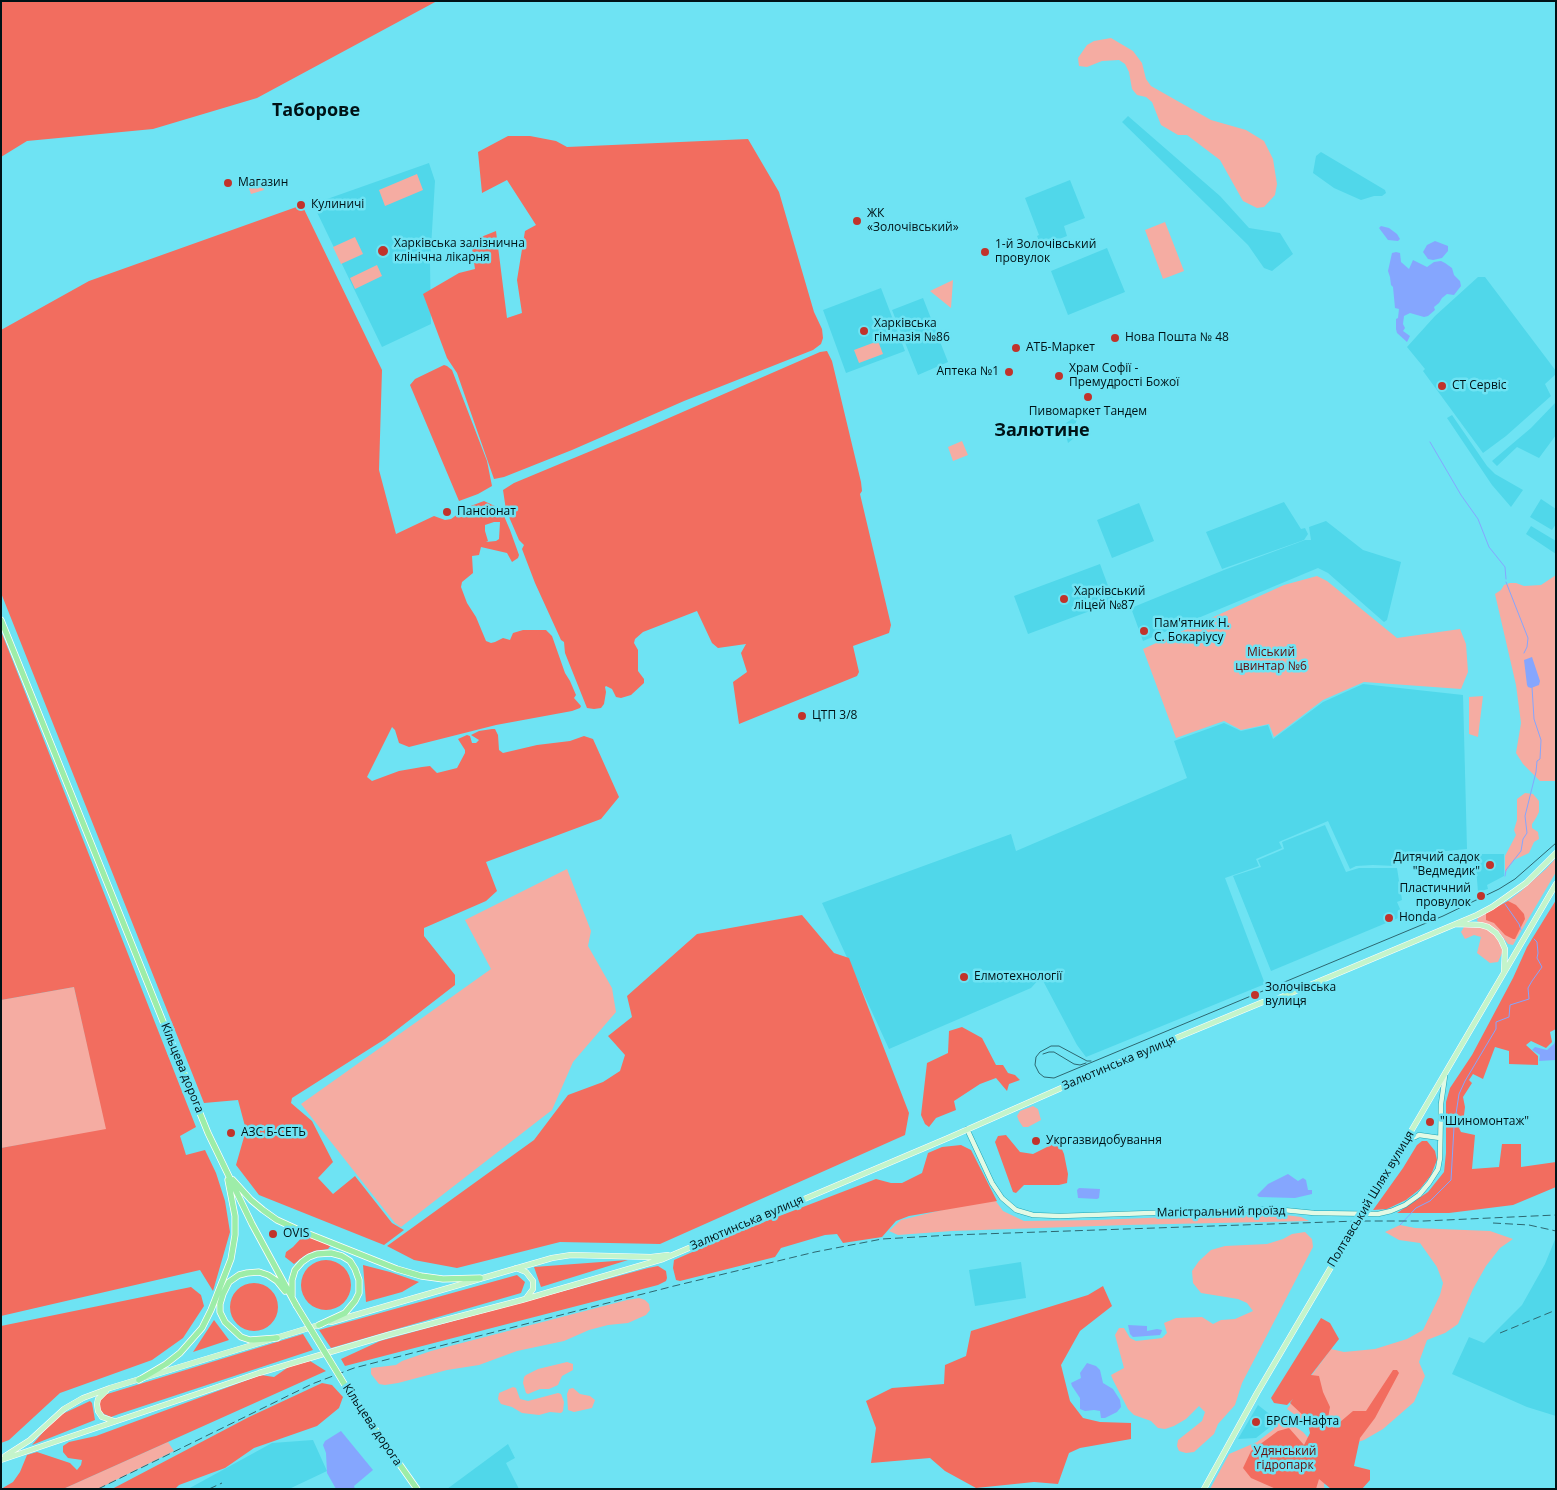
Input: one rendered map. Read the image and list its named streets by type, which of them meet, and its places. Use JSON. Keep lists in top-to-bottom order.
{
  "streets": {
    "highway": ["Кільцева дорога"],
    "main road": ["Залютинська вулиця", "Полтавський Шлях вулиця", "Магістральний проїзд"]
  },
  "crossings": [
    ["Залютинська вулиця", "Магістральний проїзд"],
    ["Полтавський Шлях вулиця", "Магістральний проїзд"]
  ],
  "districts": ["Таборове", "Залютине"],
  "parks": ["Міський цвинтар №6", "Удянський гідропарк"],
  "places": [
    "Магазин",
    "Кулиничі",
    "ЖК «Золочівський»",
    "Харківська залізнична клінічна лікарня",
    "1-й Золочівський провулок",
    "Харківська гімназія №86",
    "Нова Пошта № 48",
    "АТБ-Маркет",
    "Аптека №1",
    "Храм Софії - Премудрості Божої",
    "СТ Сервіс",
    "Пивомаркет Тандем",
    "Пансіонат",
    "Харківський ліцей №87",
    "Пам'ятник Н. С. Бокаріусу",
    "ЦТП 3/8",
    "Дитячий садок \"Ведмедик\"",
    "Пластичний провулок",
    "Honda",
    "Елмотехнології",
    "Золочівська вулиця",
    "\"Шиномонтаж\"",
    "АЗС Б-СЕТЬ",
    "Укргазвидобування",
    "OVIS",
    "БРСМ-Нафта"
  ]
}
